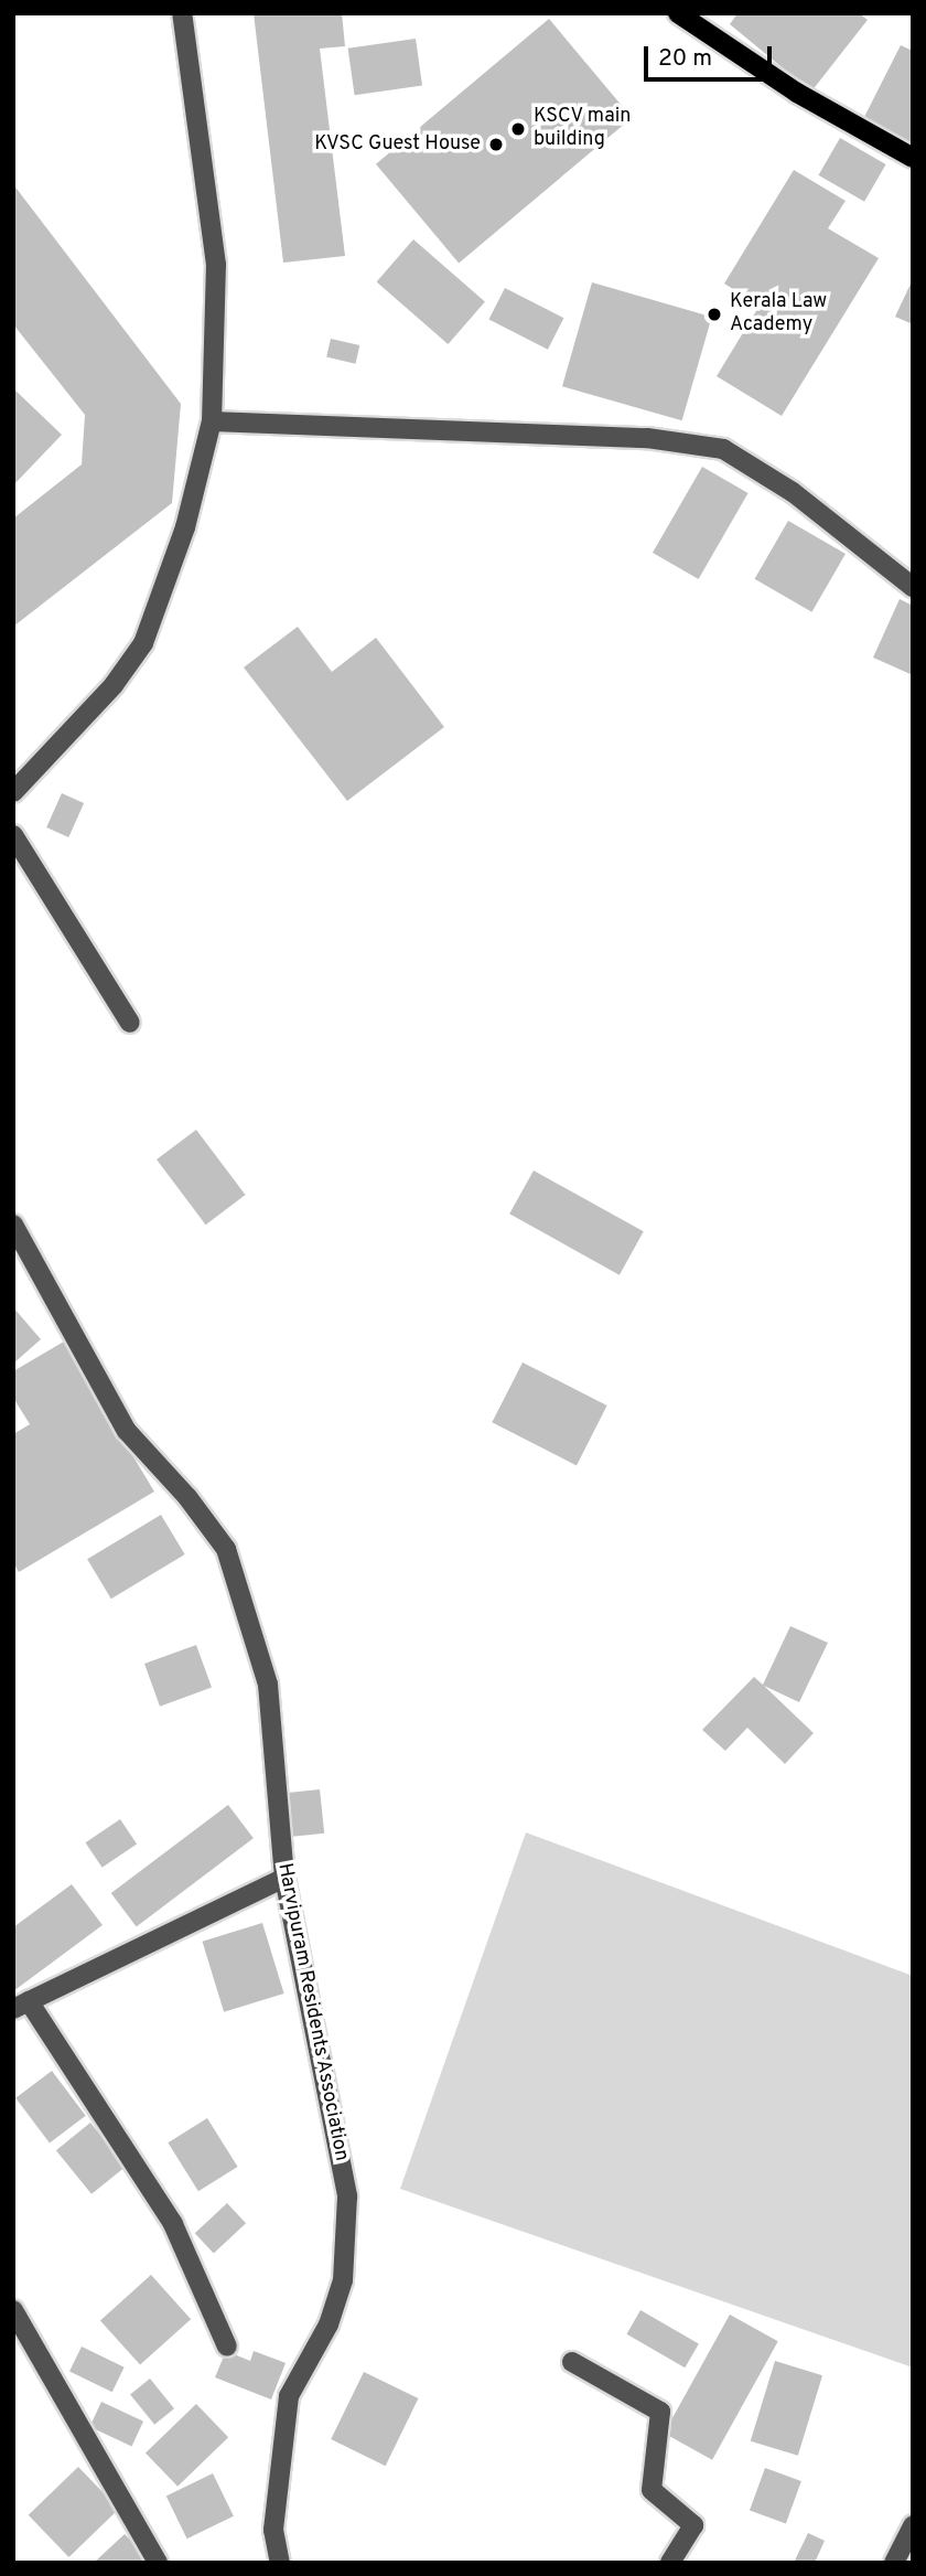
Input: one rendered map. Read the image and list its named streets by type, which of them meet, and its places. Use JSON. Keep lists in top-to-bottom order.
{
  "streets": {
    "street": ["Harvipuram Residents Association"]
  },
  "places": ["KSCV main building", "KVSC Guest House", "Kerala Law Academy"],
  "scale_bar": "20 m"
}
